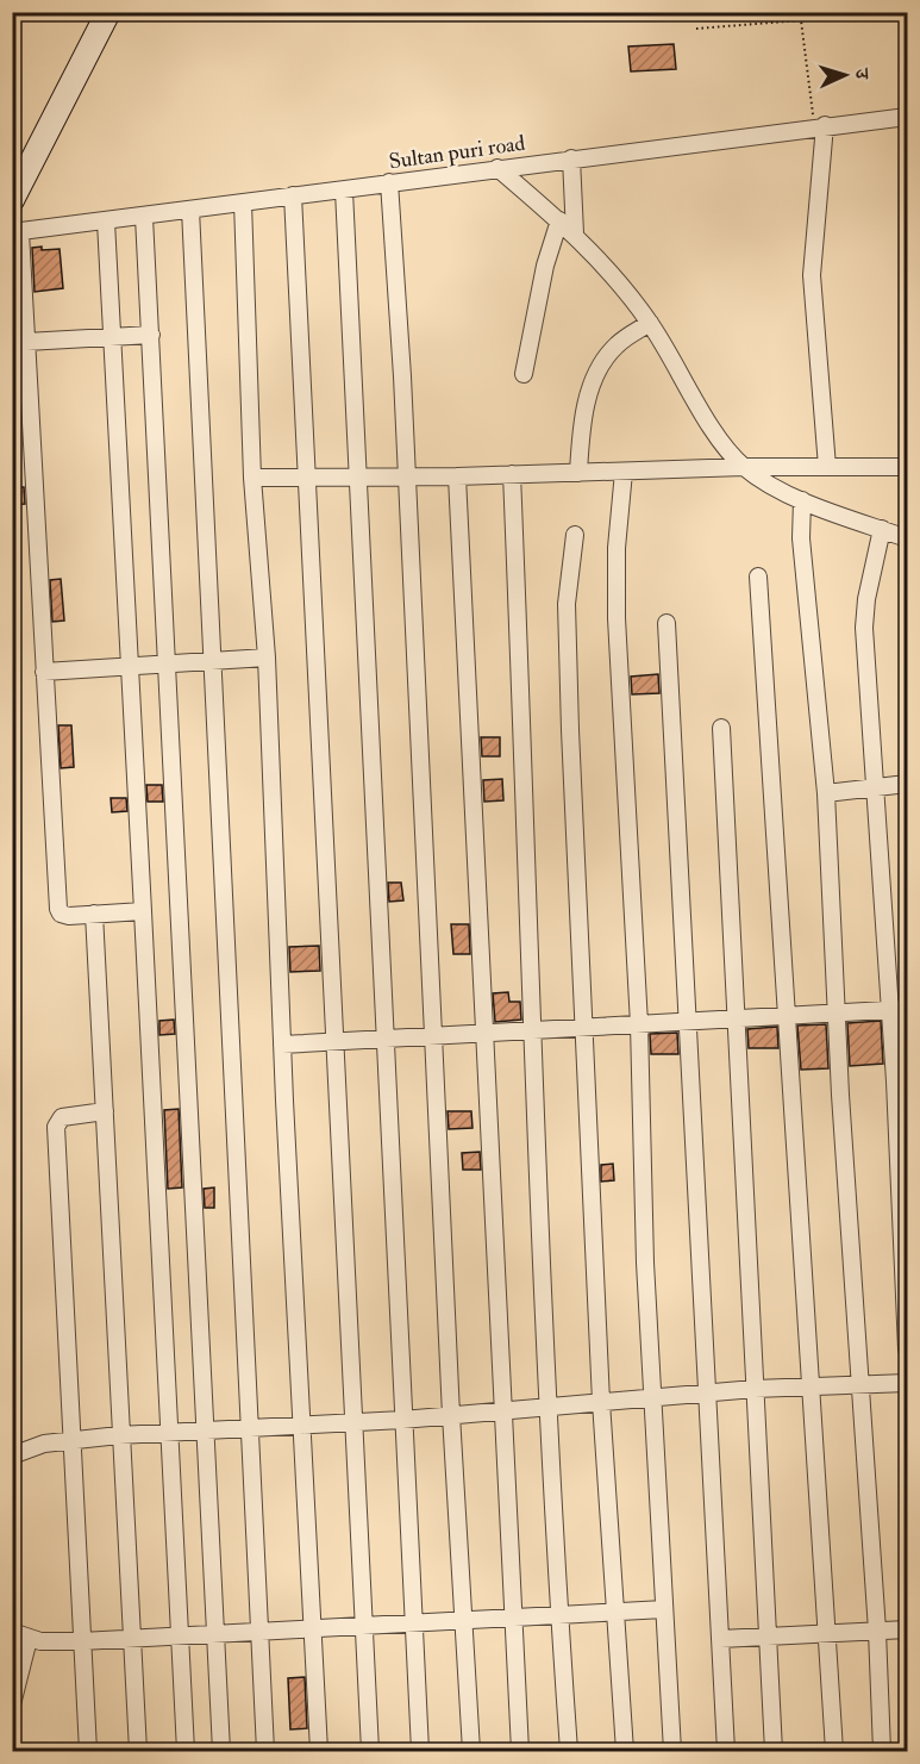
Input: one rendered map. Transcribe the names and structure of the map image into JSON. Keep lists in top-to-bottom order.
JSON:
{
  "streets": {
    "street": ["Sultan puri road"]
  },
  "north": "right"
}
